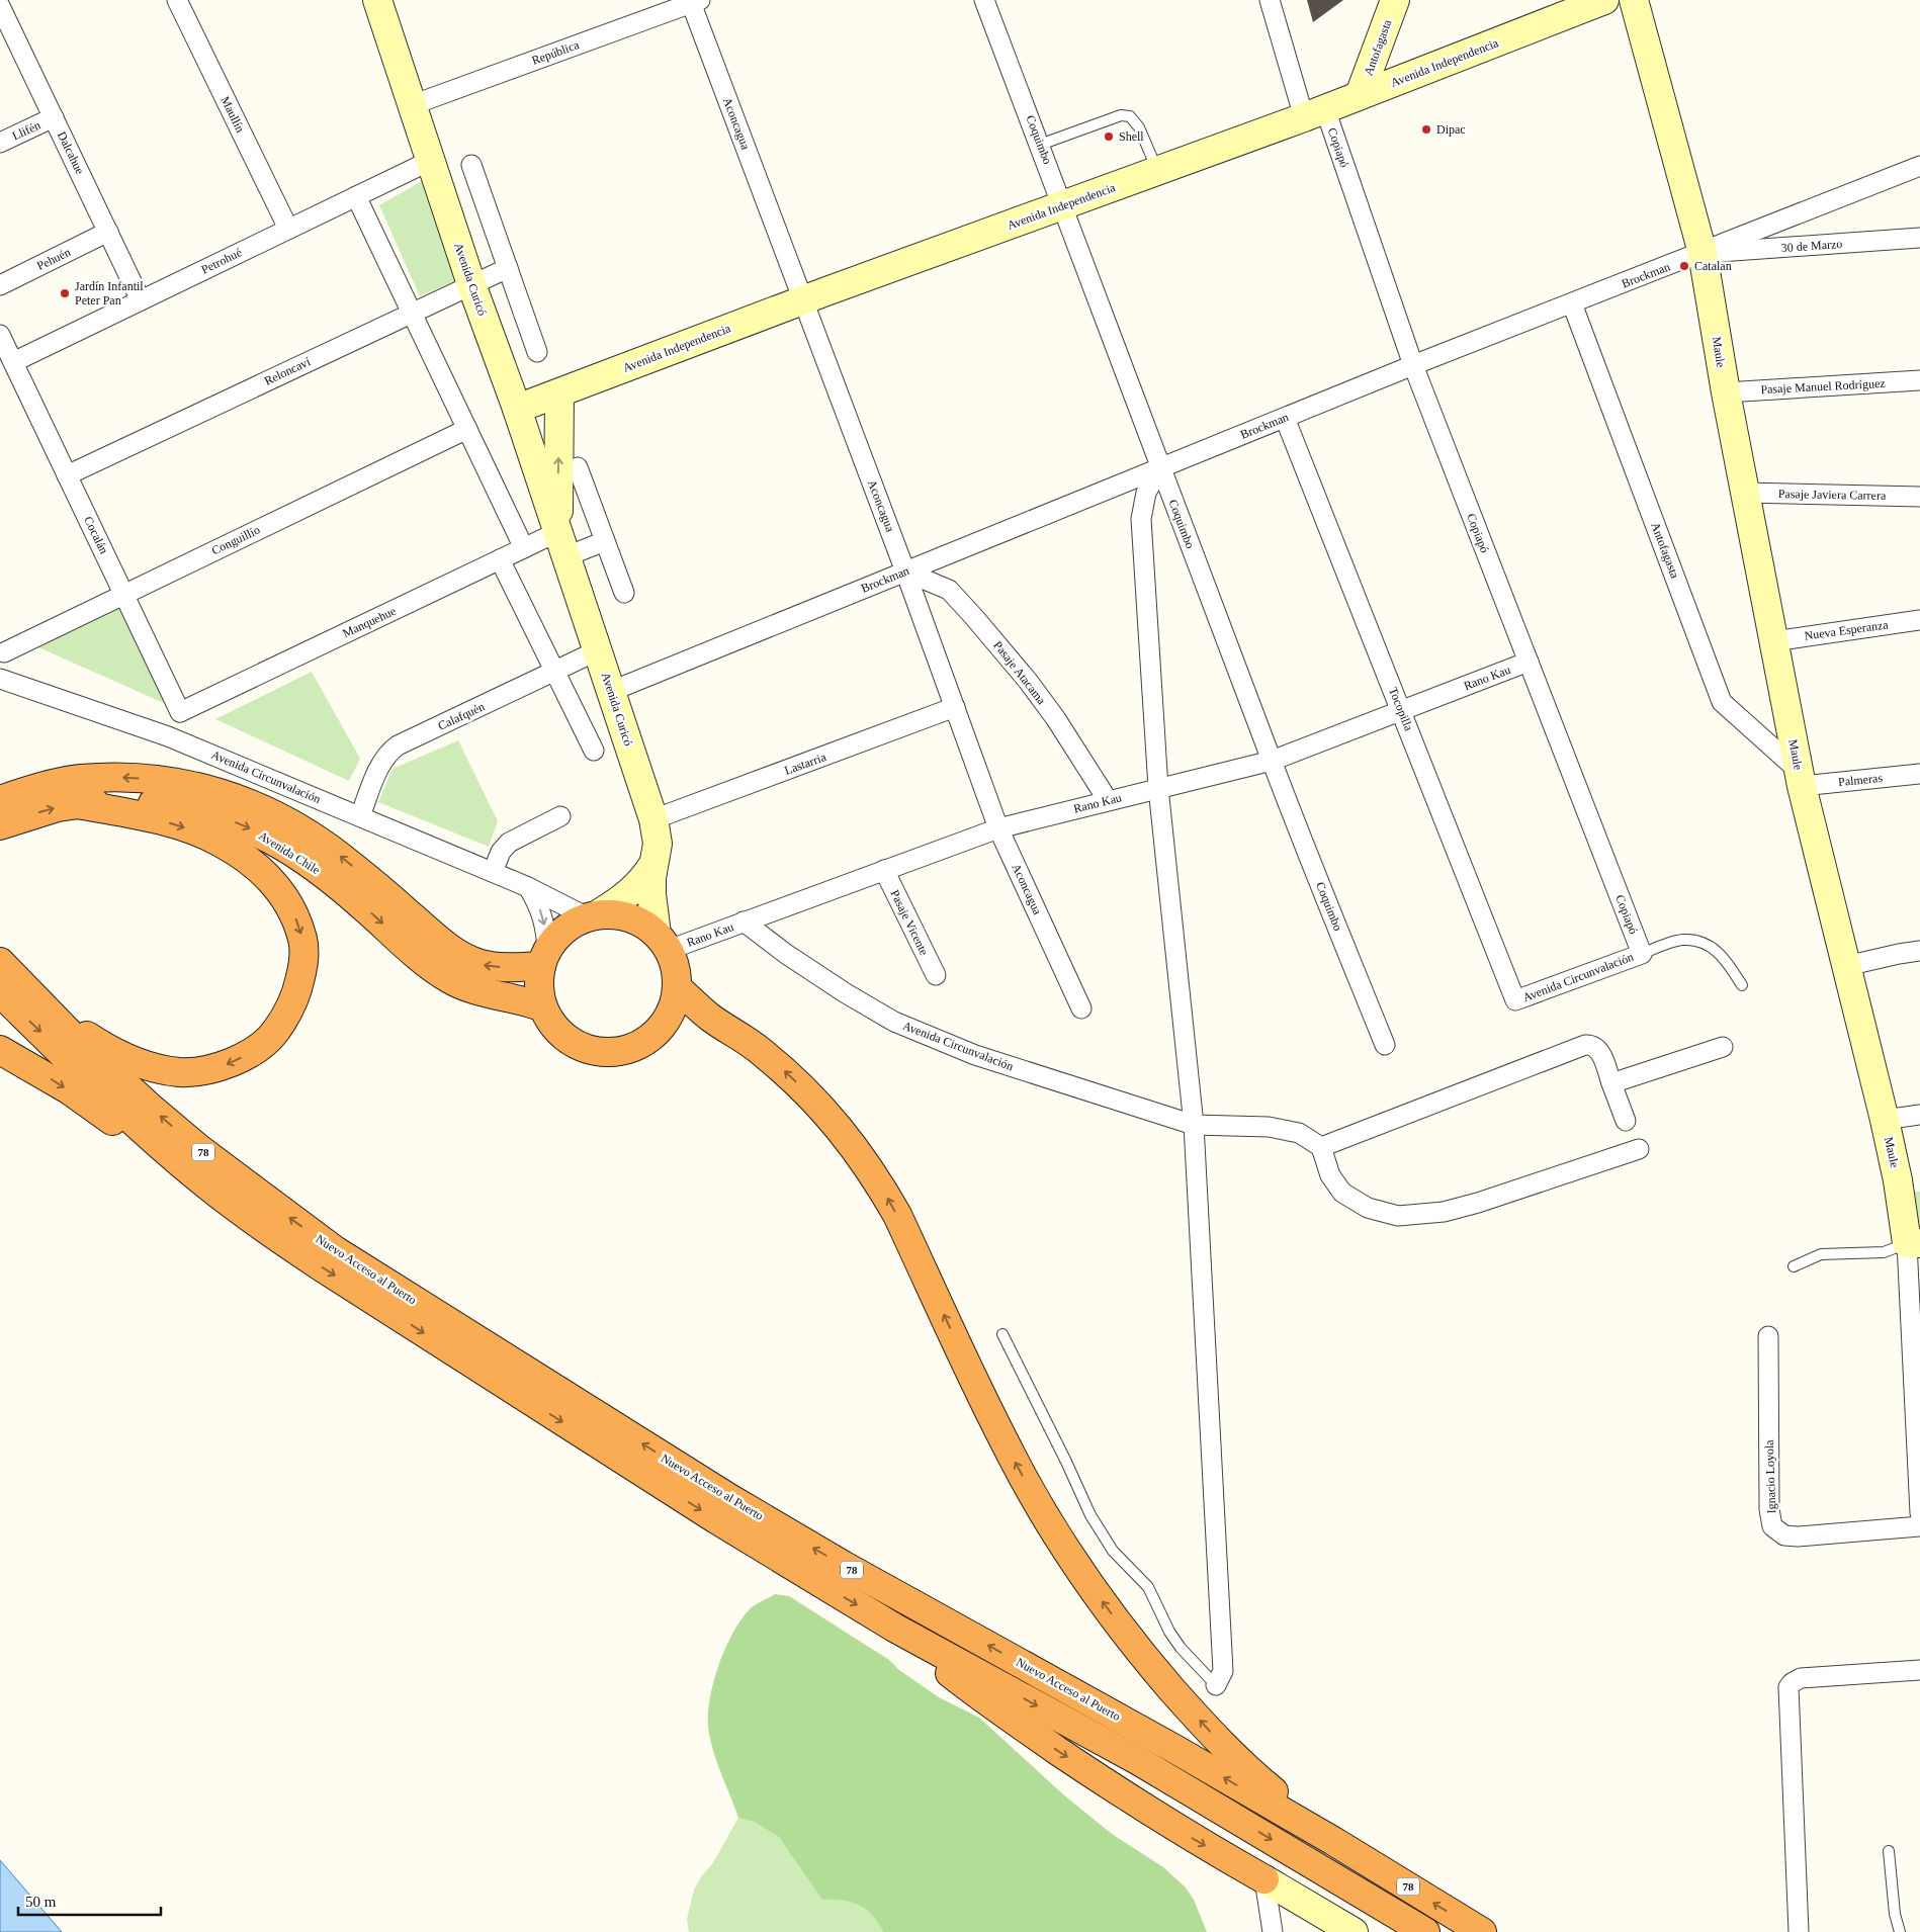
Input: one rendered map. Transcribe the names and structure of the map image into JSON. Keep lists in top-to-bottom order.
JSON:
{
  "streets": {
    "highway": ["Avenida Chile", "78", "Nuevo Acceso al Puerto"],
    "main road": [
      "Antofagasta",
      "Avenida Independencia",
      "Avenida Curicó",
      "Maule"
    ],
    "street": [
      "República",
      "Maullín",
      "Aconcagua",
      "Llifén",
      "Coquimbo",
      "Copiapó",
      "Dalcahue",
      "30 de Marzo",
      "Pehuén",
      "Petrohué",
      "Brockman",
      "Reloncaví",
      "Pasaje Manuel Rodríguez",
      "Pasaje Javiera Carrera",
      "Cocalán",
      "Conguillío",
      "Manquehue",
      "Nueva Esperanza",
      "Pasaje Atacama",
      "Rano Kau",
      "Tocopilla",
      "Calafquén",
      "Lastarria",
      "Avenida Circunvalación",
      "Palmeras",
      "Pasaje Vicente",
      "Ignacio Loyola"
    ]
  },
  "crossings": [
    ["Antofagasta", "Avenida Independencia"],
    ["Antofagasta", "Brockman"],
    ["Antofagasta", "Maule"],
    ["Antofagasta", "Palmeras"],
    ["República", "Aconcagua"],
    ["República", "Avenida Curicó"],
    ["Avenida Independencia", "Aconcagua"],
    ["Avenida Independencia", "Coquimbo"],
    ["Avenida Independencia", "Copiapó"],
    ["Avenida Independencia", "Avenida Curicó"],
    ["Maullín", "Petrohué"],
    ["Aconcagua", "Brockman"],
    ["Aconcagua", "Pasaje Atacama"],
    ["Aconcagua", "Rano Kau"],
    ["Aconcagua", "Lastarria"],
    ["Llifén", "Dalcahue"],
    ["Coquimbo", "Brockman"],
    ["Coquimbo", "Rano Kau"],
    ["Copiapó", "Brockman"],
    ["Copiapó", "Rano Kau"],
    ["Copiapó", "Avenida Circunvalación"],
    ["Dalcahue", "Pehuén"],
    ["Dalcahue", "Petrohué"],
    ["30 de Marzo", "Brockman"],
    ["30 de Marzo", "Maule"],
    ["Petrohué", "Avenida Curicó"],
    ["Petrohué", "Cocalán"],
    ["Brockman", "Avenida Curicó"],
    ["Brockman", "Maule"],
    ["Brockman", "Pasaje Atacama"],
    ["Brockman", "Tocopilla"],
    ["Avenida Curicó", "Reloncaví"],
    ["Avenida Curicó", "Manquehue"],
    ["Avenida Curicó", "Rano Kau"],
    ["Avenida Curicó", "Calafquén"],
    ["Avenida Curicó", "Lastarria"],
    ["Avenida Curicó", "Avenida Circunvalación"],
    ["Avenida Curicó", "Avenida Chile"],
    ["Maule", "Pasaje Manuel Rodríguez"],
    ["Maule", "Pasaje Javiera Carrera"],
    ["Maule", "Nueva Esperanza"],
    ["Maule", "Palmeras"],
    ["Reloncaví", "Cocalán"],
    ["Cocalán", "Conguillío"],
    ["Cocalán", "Manquehue"],
    ["Pasaje Atacama", "Rano Kau"],
    ["Rano Kau", "Tocopilla"],
    ["Rano Kau", "Avenida Circunvalación"],
    ["Rano Kau", "Avenida Chile"],
    ["Rano Kau", "Pasaje Vicente"],
    ["Tocopilla", "Avenida Circunvalación"],
    ["Calafquén", "Avenida Circunvalación"],
    ["Avenida Circunvalación", "Avenida Chile"]
  ],
  "places": [
    "Dipac",
    "Shell",
    "Catalan",
    "Jardín Infantil Peter Pan"
  ],
  "scale_bar": "50 m"
}
